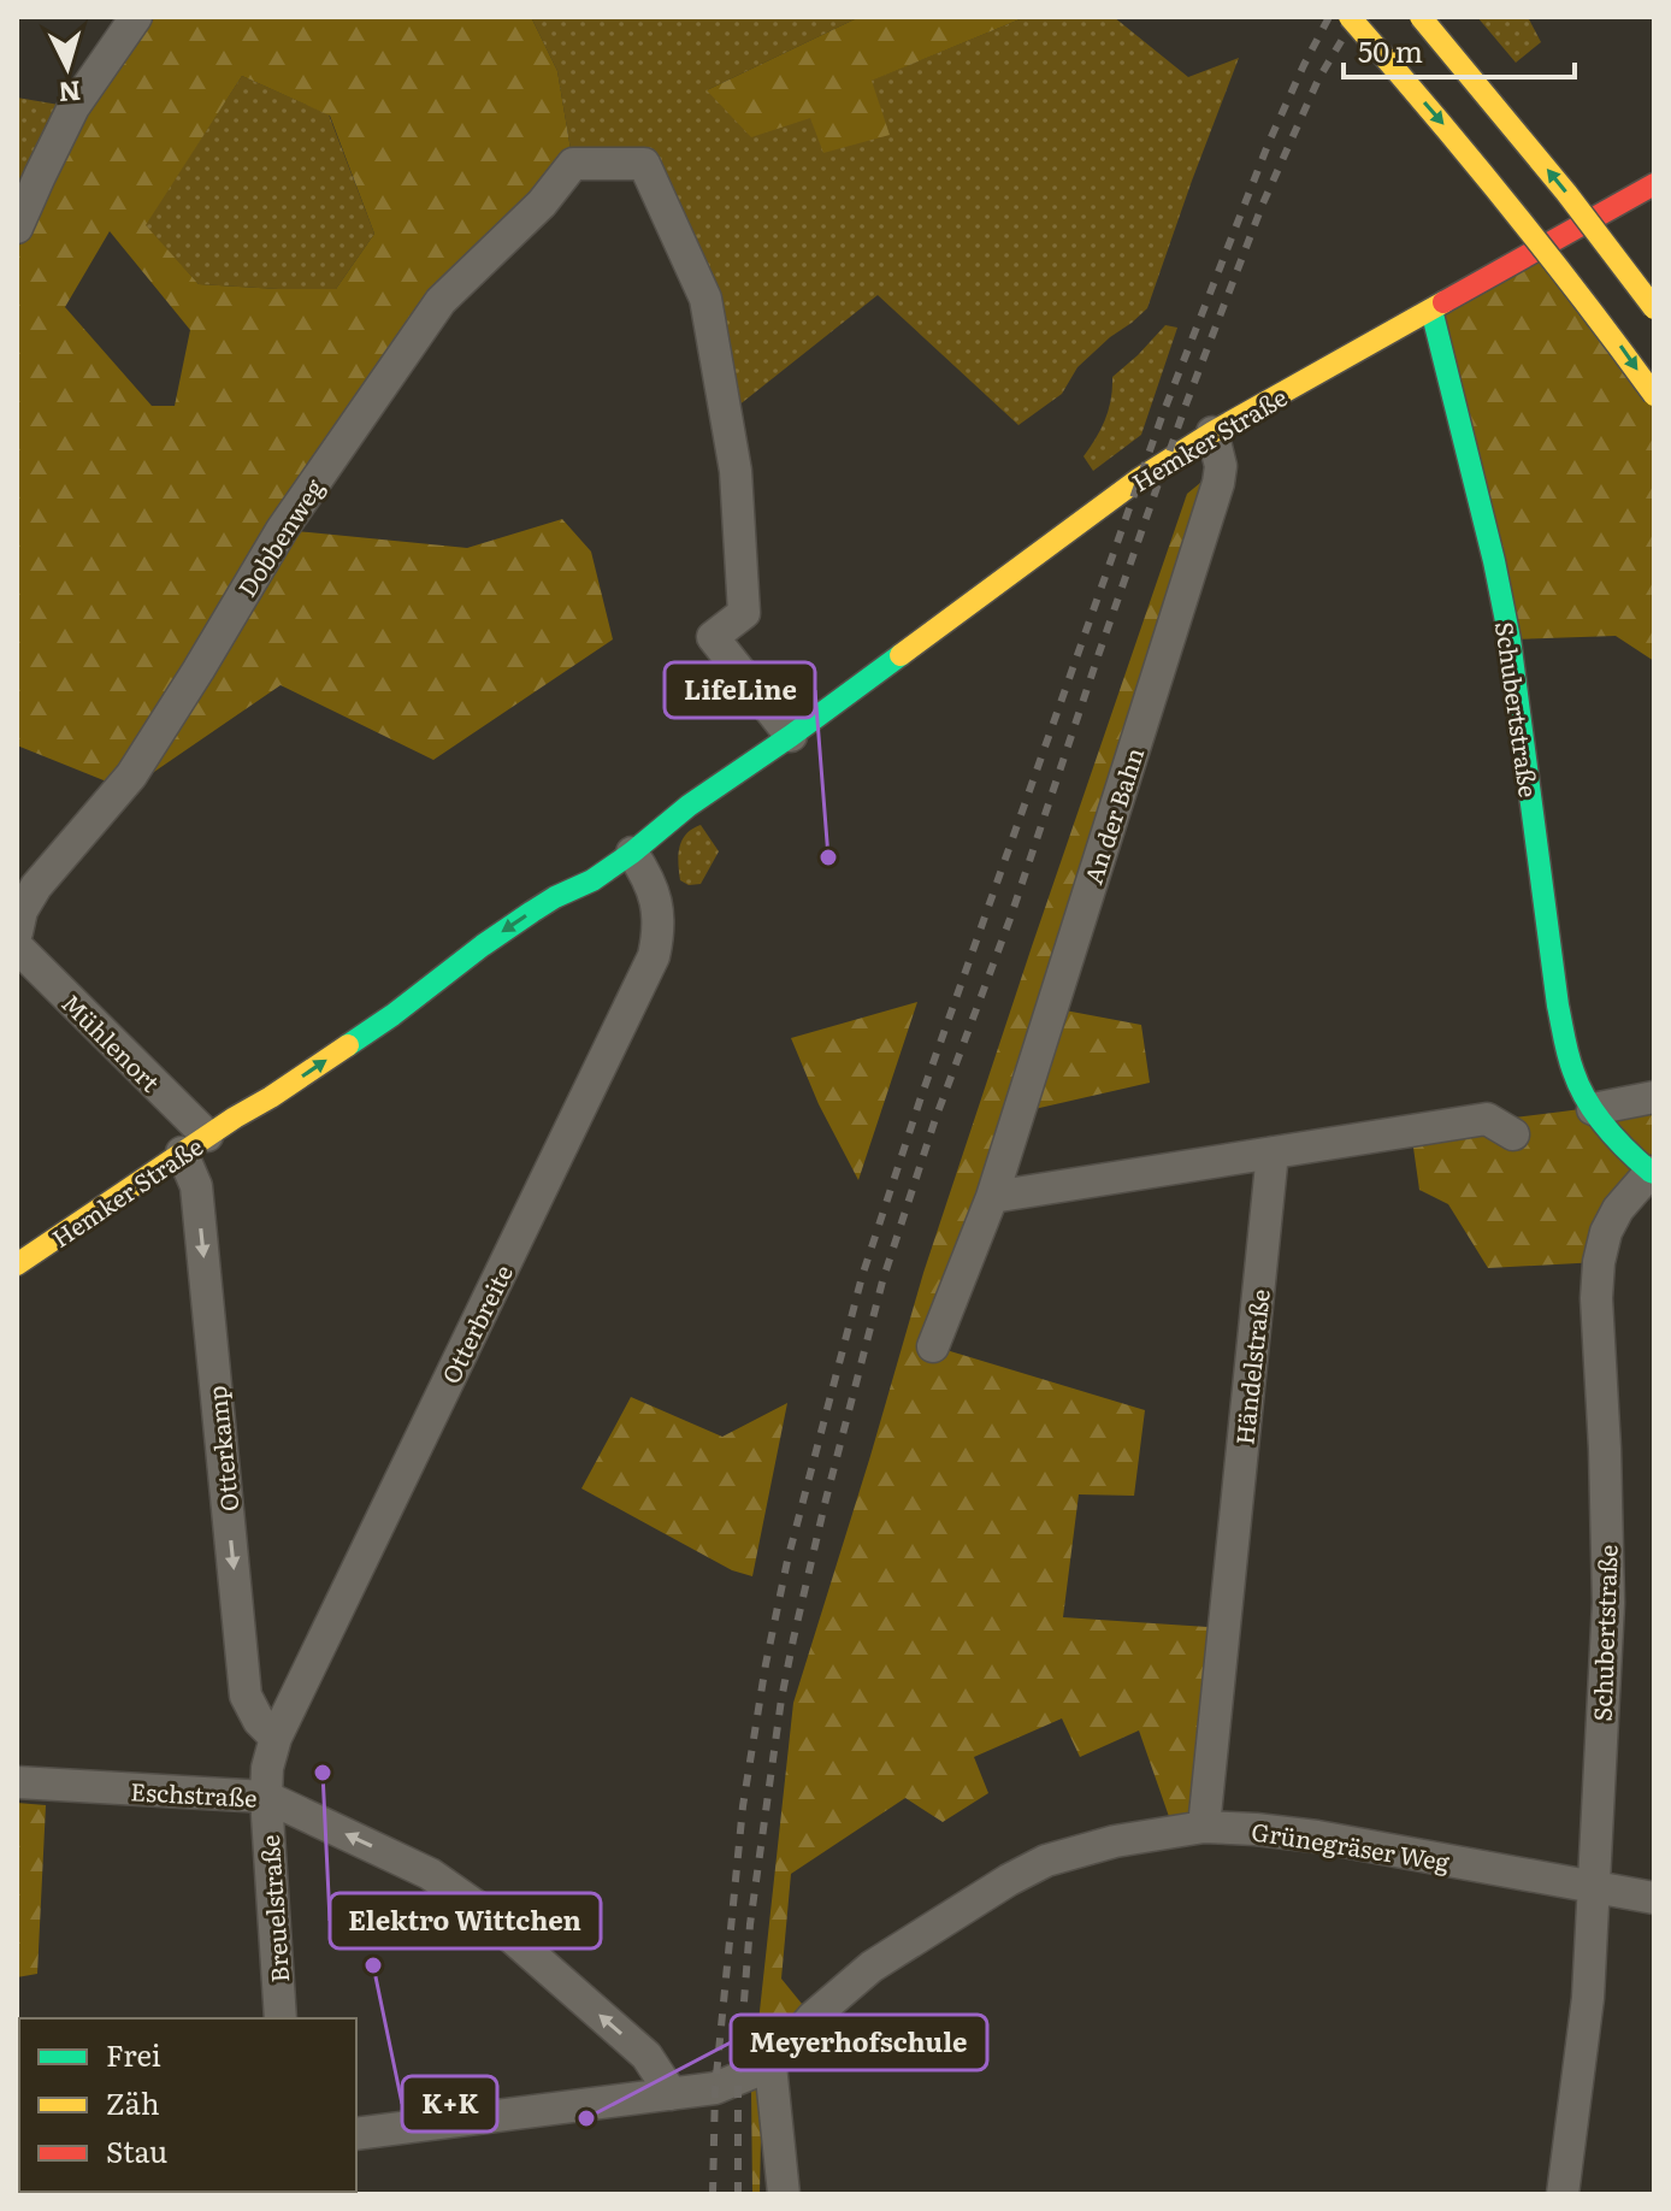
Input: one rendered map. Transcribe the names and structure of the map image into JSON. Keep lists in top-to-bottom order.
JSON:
{
  "streets": {
    "main road": ["Hemker Straße", "Schubertstraße"],
    "street": [
      "Dobbenweg",
      "An der Bahn",
      "Mühlenort",
      "Otterbreite",
      "Händelstraße",
      "Otterkamp",
      "Eschstraße",
      "Grünegräser Weg",
      "Breuelstraße"
    ]
  },
  "crossings": [
    ["Hemker Straße", "Dobbenweg"],
    ["Hemker Straße", "Schubertstraße"],
    ["Hemker Straße", "An der Bahn"],
    ["Hemker Straße", "Mühlenort"],
    ["Hemker Straße", "Otterbreite"],
    ["Hemker Straße", "Otterkamp"],
    ["Schubertstraße", "Grünegräser Weg"],
    ["Mühlenort", "Otterkamp"],
    ["Otterbreite", "Otterkamp"],
    ["Otterbreite", "Eschstraße"],
    ["Otterbreite", "Breuelstraße"],
    ["Händelstraße", "Grünegräser Weg"],
    ["Eschstraße", "Breuelstraße"]
  ],
  "one_way": ["Otterkamp", "Eschstraße"],
  "places": [
    "LifeLine",
    "Elektro Wittchen",
    "K+K",
    "Meyerhofschule"
  ],
  "legend": ["Frei", "Zäh", "Stau"],
  "scale_bar": "50 m",
  "north": "bottom"
}
